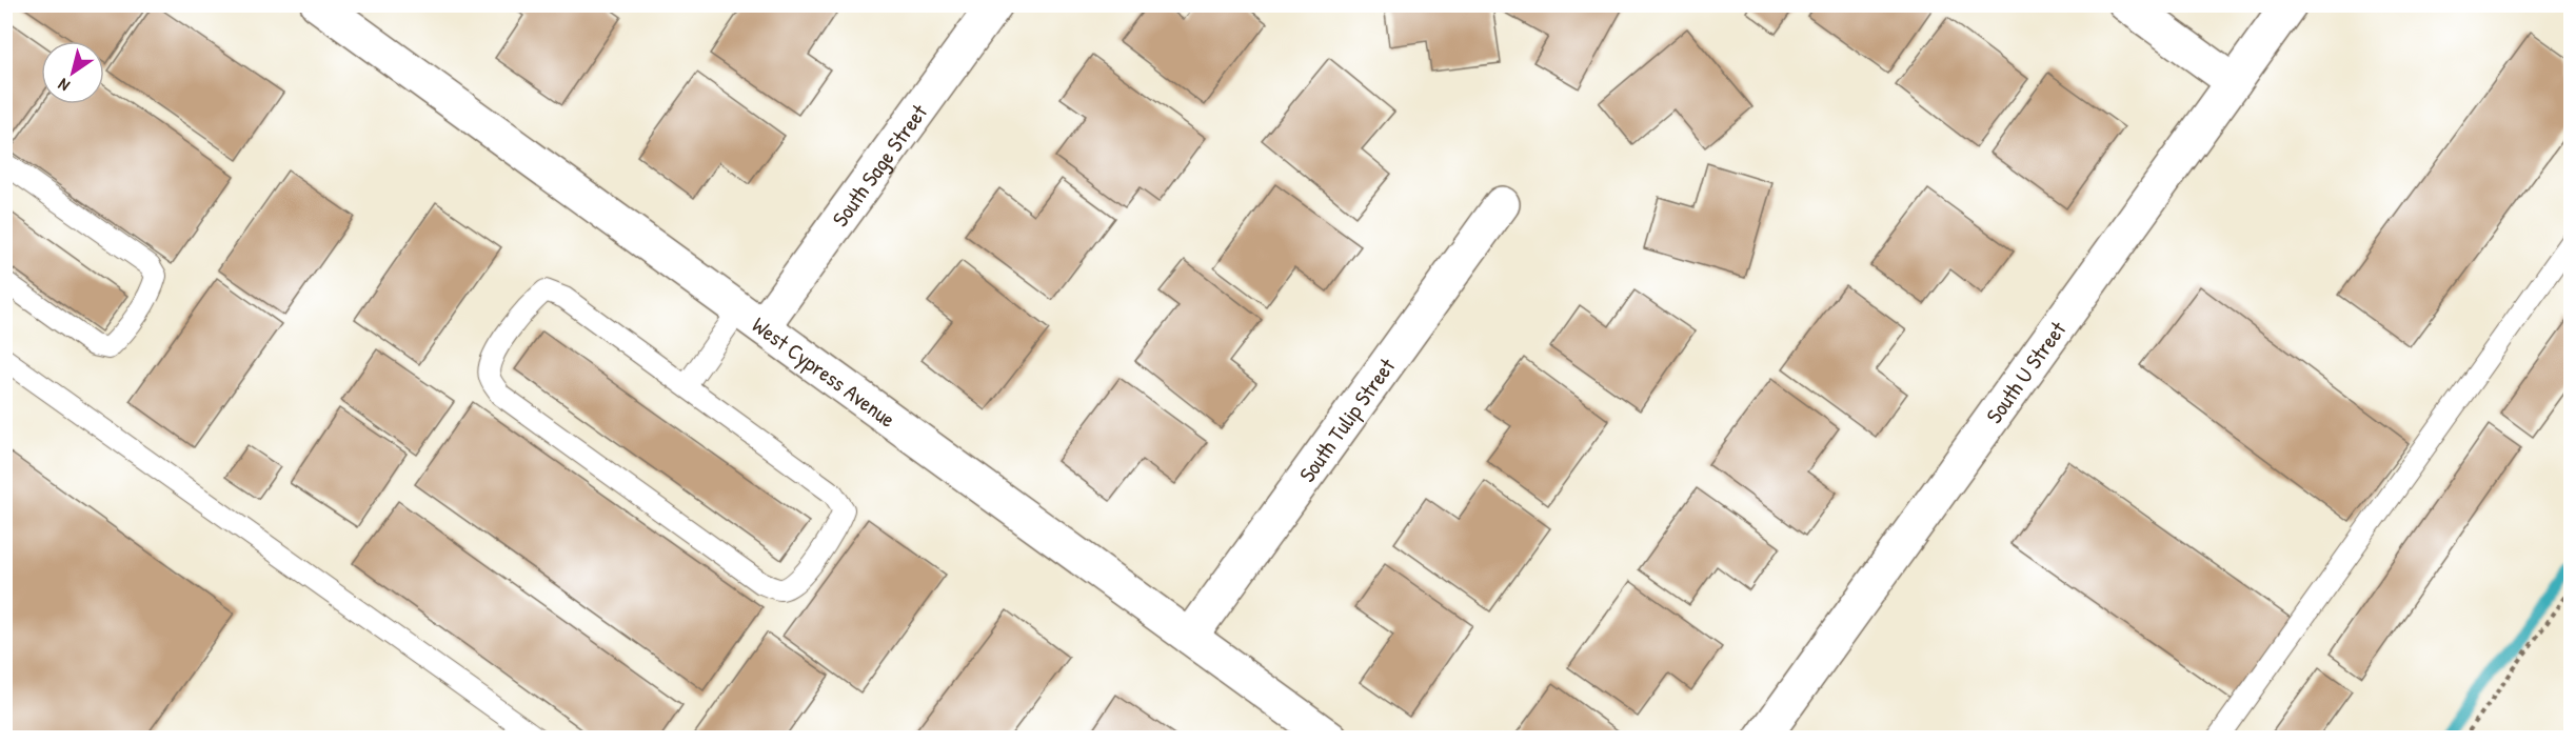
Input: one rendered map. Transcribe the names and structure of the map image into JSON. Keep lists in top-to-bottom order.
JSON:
{
  "streets": {
    "street": [
      "South Sage Street",
      "West Cypress Avenue",
      "South U Street",
      "South Tulip Street"
    ]
  },
  "crossings": [
    ["South Sage Street", "West Cypress Avenue"],
    ["West Cypress Avenue", "South Tulip Street"]
  ],
  "north": "bottom left"
}
